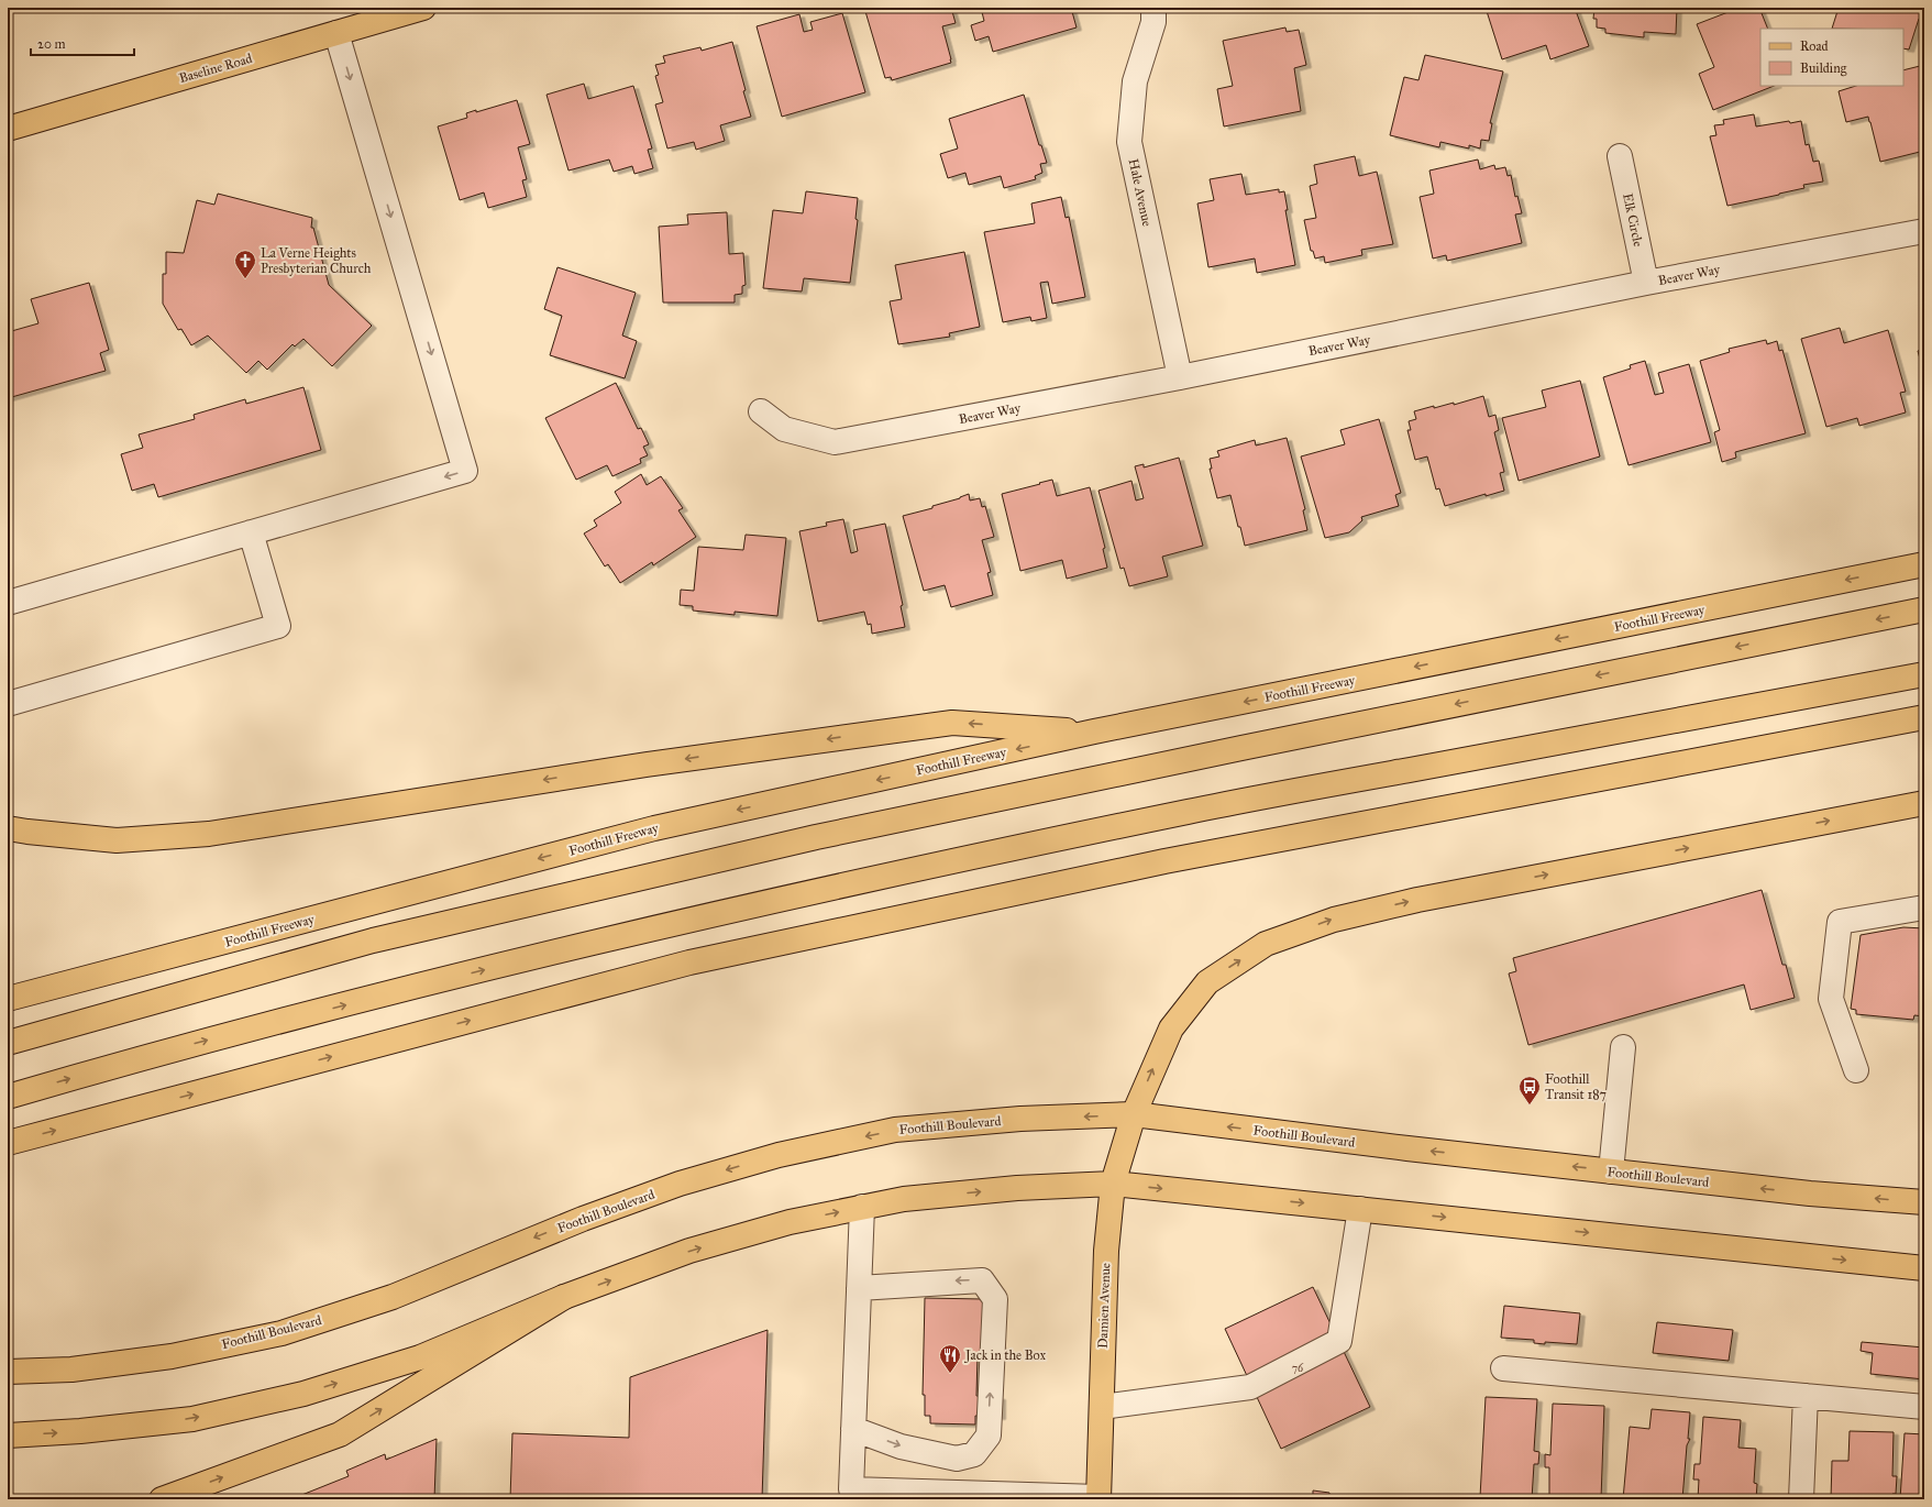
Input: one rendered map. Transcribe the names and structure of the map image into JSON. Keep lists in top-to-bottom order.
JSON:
{
  "streets": {
    "main road": [
      "Baseline Road",
      "Foothill Freeway",
      "Foothill Boulevard",
      "Damien Avenue"
    ],
    "street": ["Hale Avenue", "Elk Circle", "Beaver Way"]
  },
  "crossings": [
    ["Hale Avenue", "Beaver Way"],
    ["Elk Circle", "Beaver Way"],
    ["Foothill Boulevard", "Damien Avenue"]
  ],
  "places": {
    "church": ["La Verne Heights Presbyterian Church"],
    "bus stop": ["Foothill Transit 187"],
    "restaurant": ["Jack in the Box"]
  },
  "house_numbers": ["76"],
  "legend": ["Road", "Building"],
  "scale_bar": "20 m"
}
